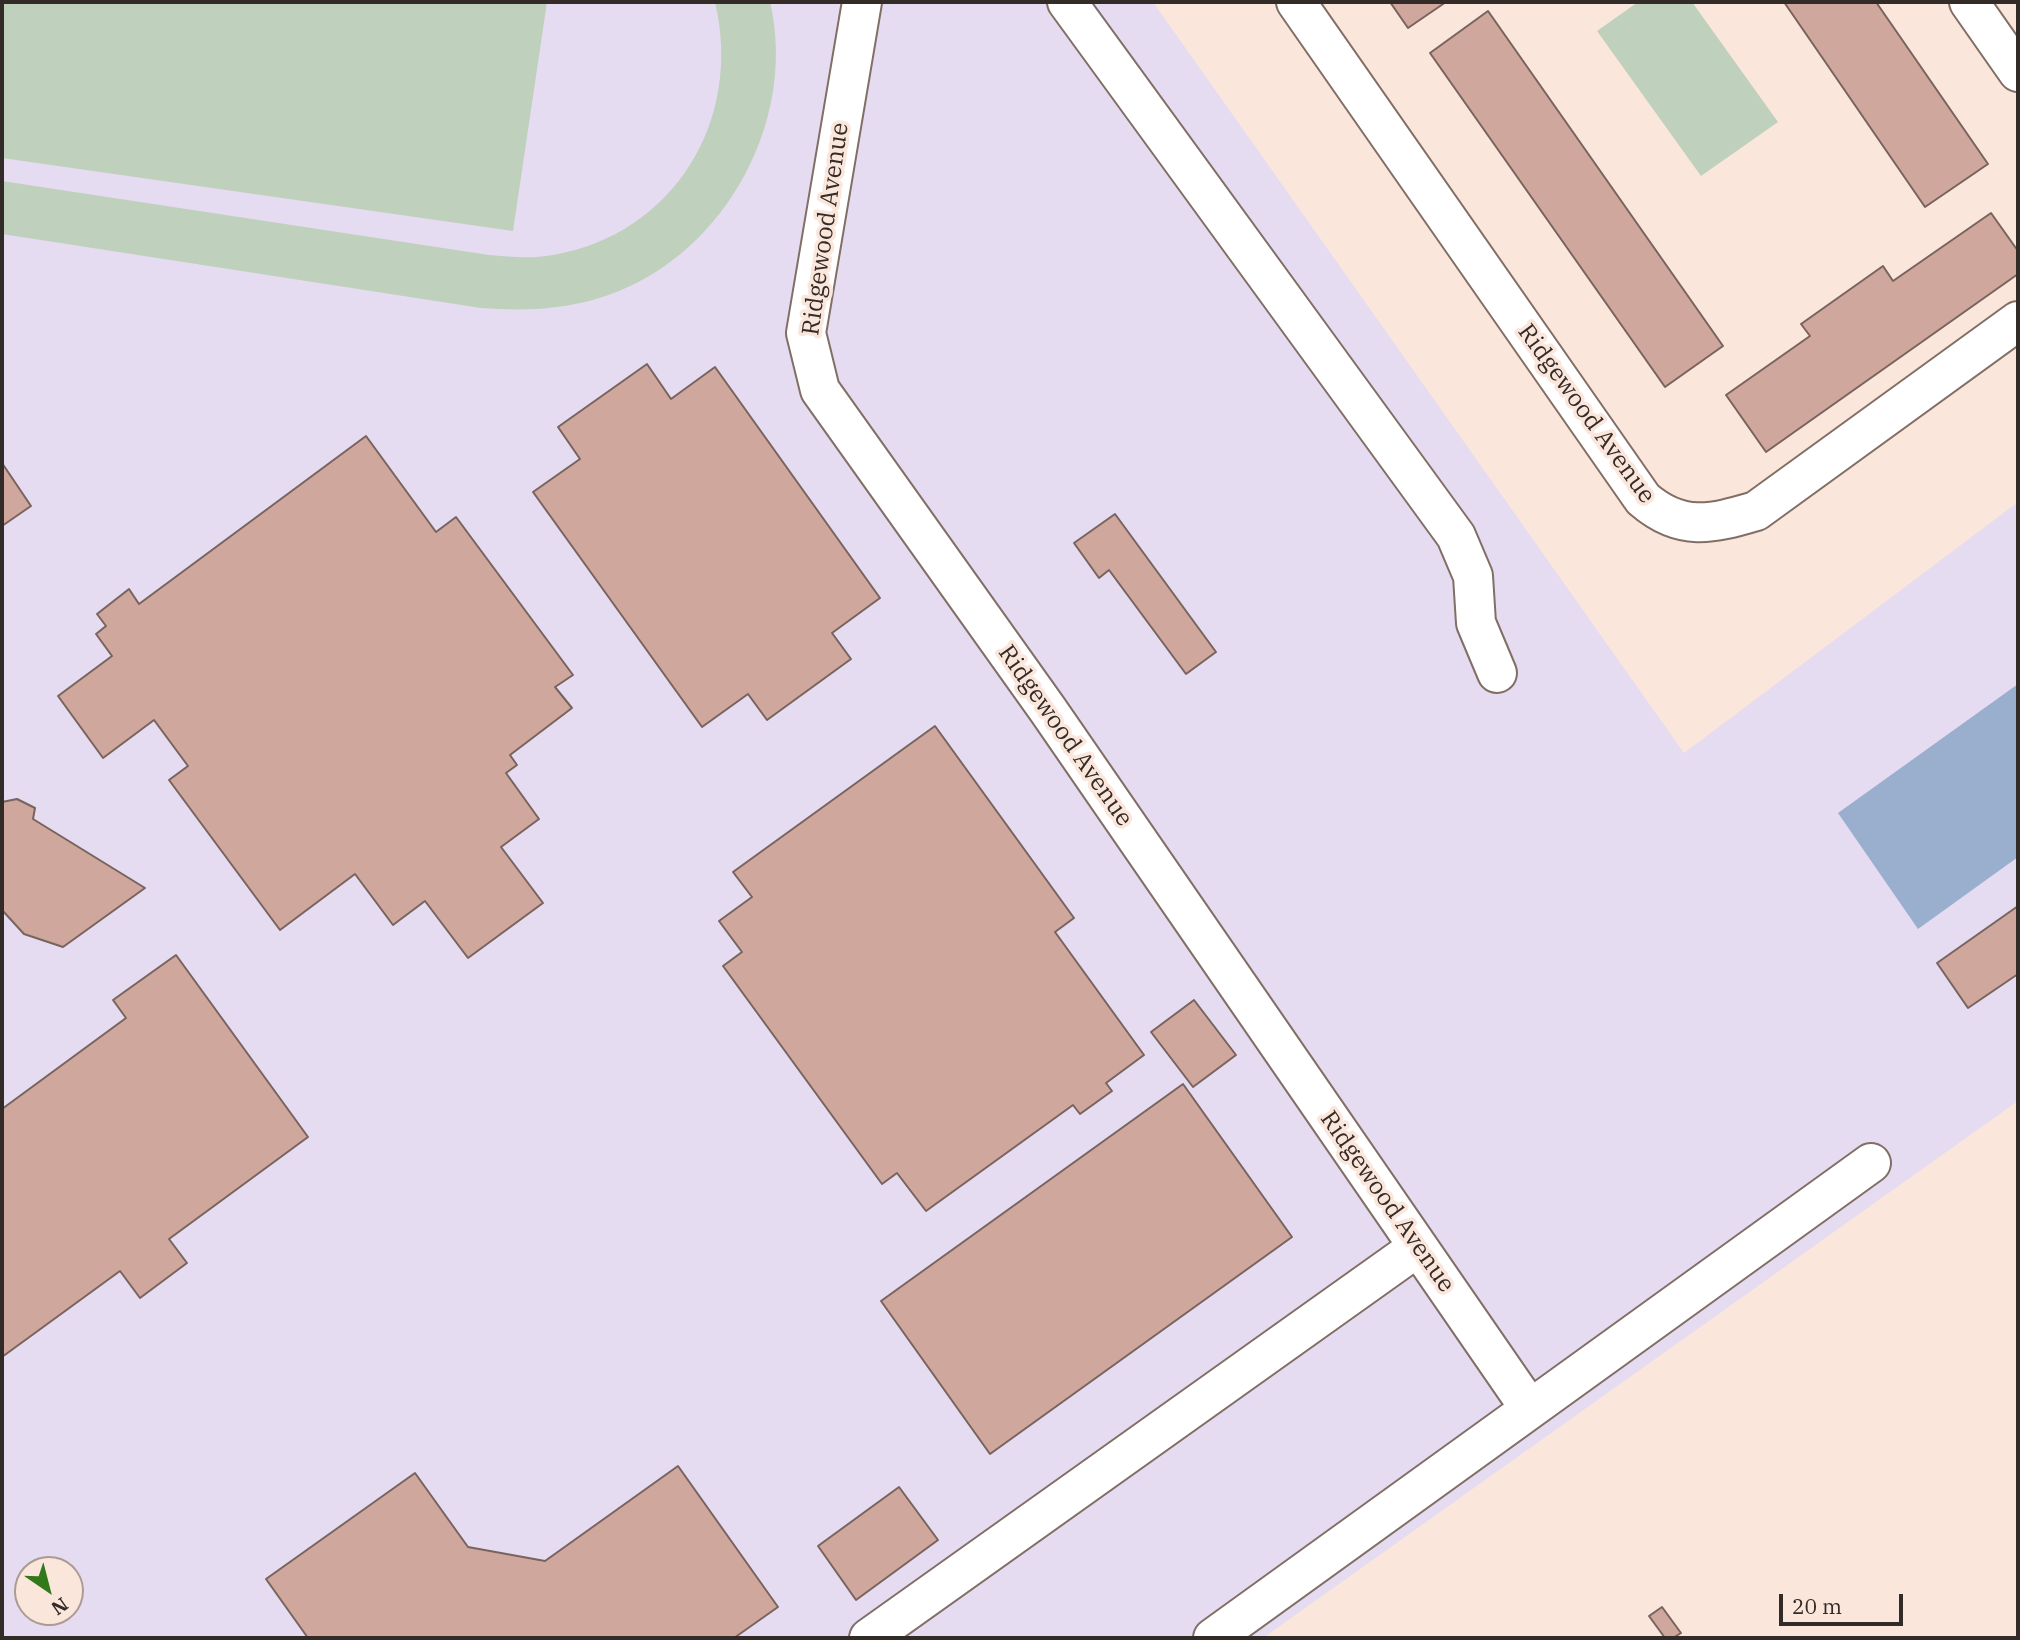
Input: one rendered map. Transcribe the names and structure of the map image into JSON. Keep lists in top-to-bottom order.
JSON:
{
  "streets": {
    "street": ["Ridgewood Avenue"]
  },
  "scale_bar": "20 m",
  "north": "bottom right"
}
